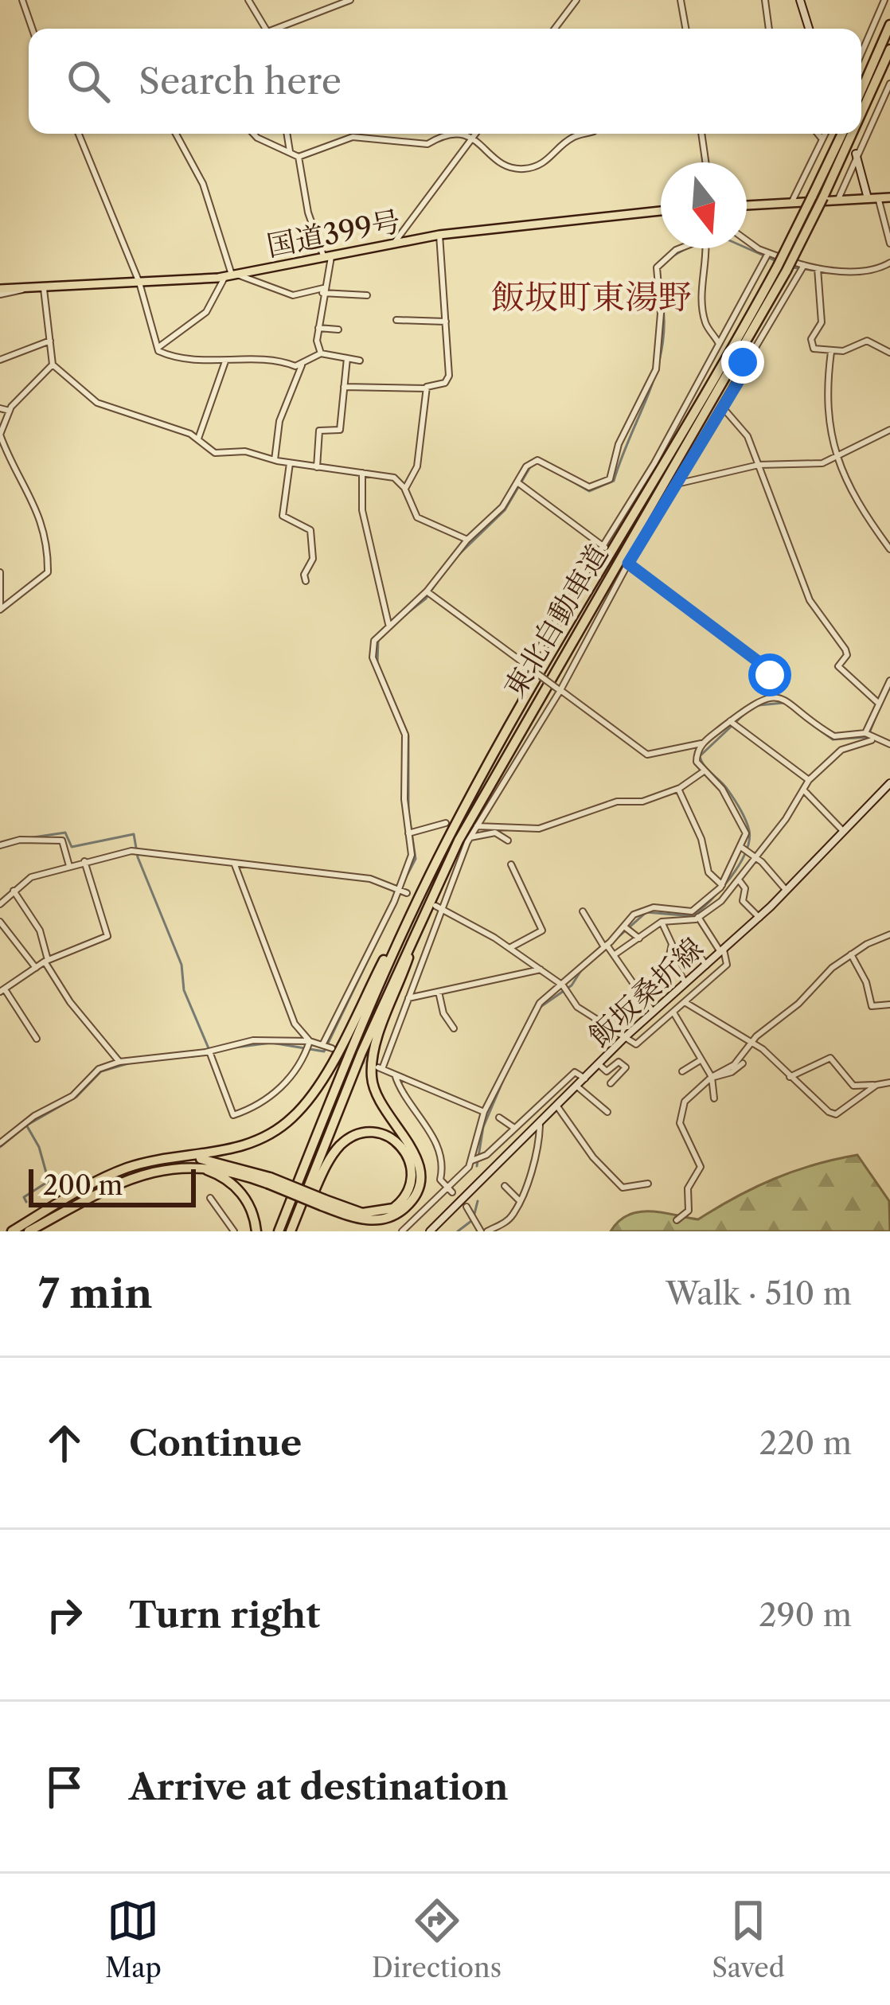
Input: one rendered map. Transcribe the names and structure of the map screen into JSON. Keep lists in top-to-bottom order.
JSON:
{
  "streets": {
    "highway": ["国道399号", "東北自動車道"],
    "main road": ["飯坂桑折線"]
  },
  "districts": ["飯坂町東湯野"],
  "scale_bar": "200 m",
  "north": "bottom",
  "page": {
    "search": "Search here",
    "scale": "200 m",
    "heading": ["7 min", "Walk · 510 m"],
    "list": [
      ["Continue", "220 m"],
      ["Turn right", "290 m"],
      "Arrive at destination"
    ],
    "nav": ["Map", "Directions", "Saved"]
  }
}
